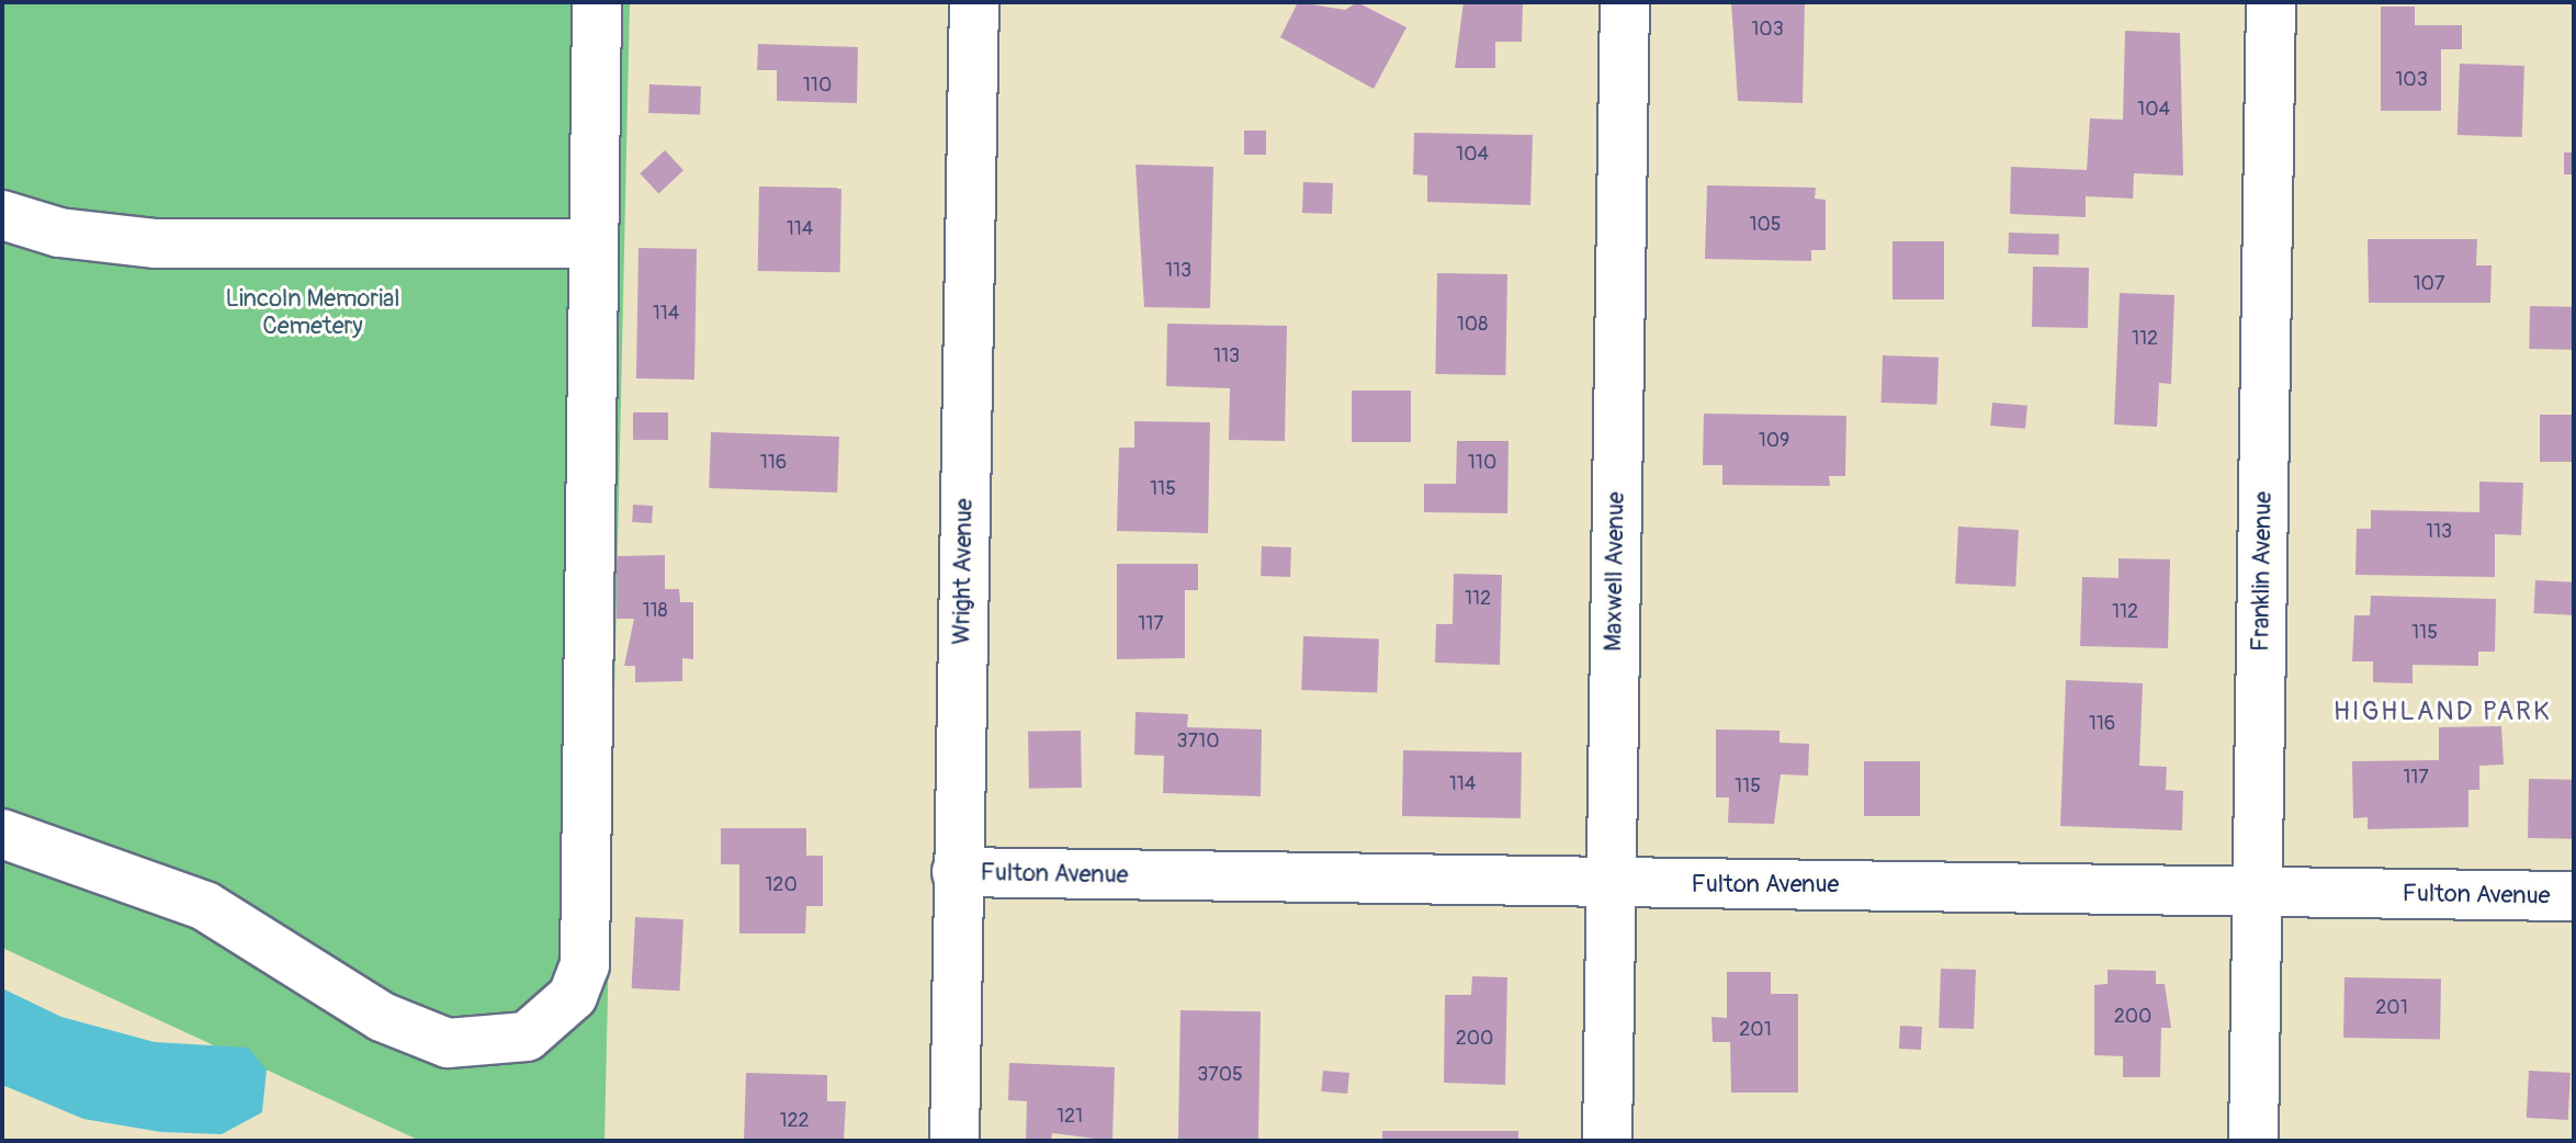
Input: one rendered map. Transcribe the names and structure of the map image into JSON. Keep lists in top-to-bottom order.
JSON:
{
  "streets": {
    "street": [
      "Wright Avenue",
      "Maxwell Avenue",
      "Franklin Avenue",
      "Fulton Avenue"
    ]
  },
  "crossings": [
    ["Wright Avenue", "Fulton Avenue"],
    ["Maxwell Avenue", "Fulton Avenue"],
    ["Franklin Avenue", "Fulton Avenue"]
  ],
  "districts": ["HIGHLAND PARK"],
  "parks": ["Lincoln Memorial Cemetery"],
  "house_numbers": [
    "103",
    "103",
    "110",
    "104",
    "104",
    "105",
    "114",
    "113",
    "107",
    "114",
    "108",
    "112",
    "113",
    "109",
    "116",
    "110",
    "115",
    "113",
    "112",
    "118",
    "112",
    "117",
    "115",
    "116",
    "3710",
    "117",
    "114",
    "115",
    "120",
    "201",
    "200",
    "201",
    "200",
    "3705",
    "121",
    "122"
  ]
}
